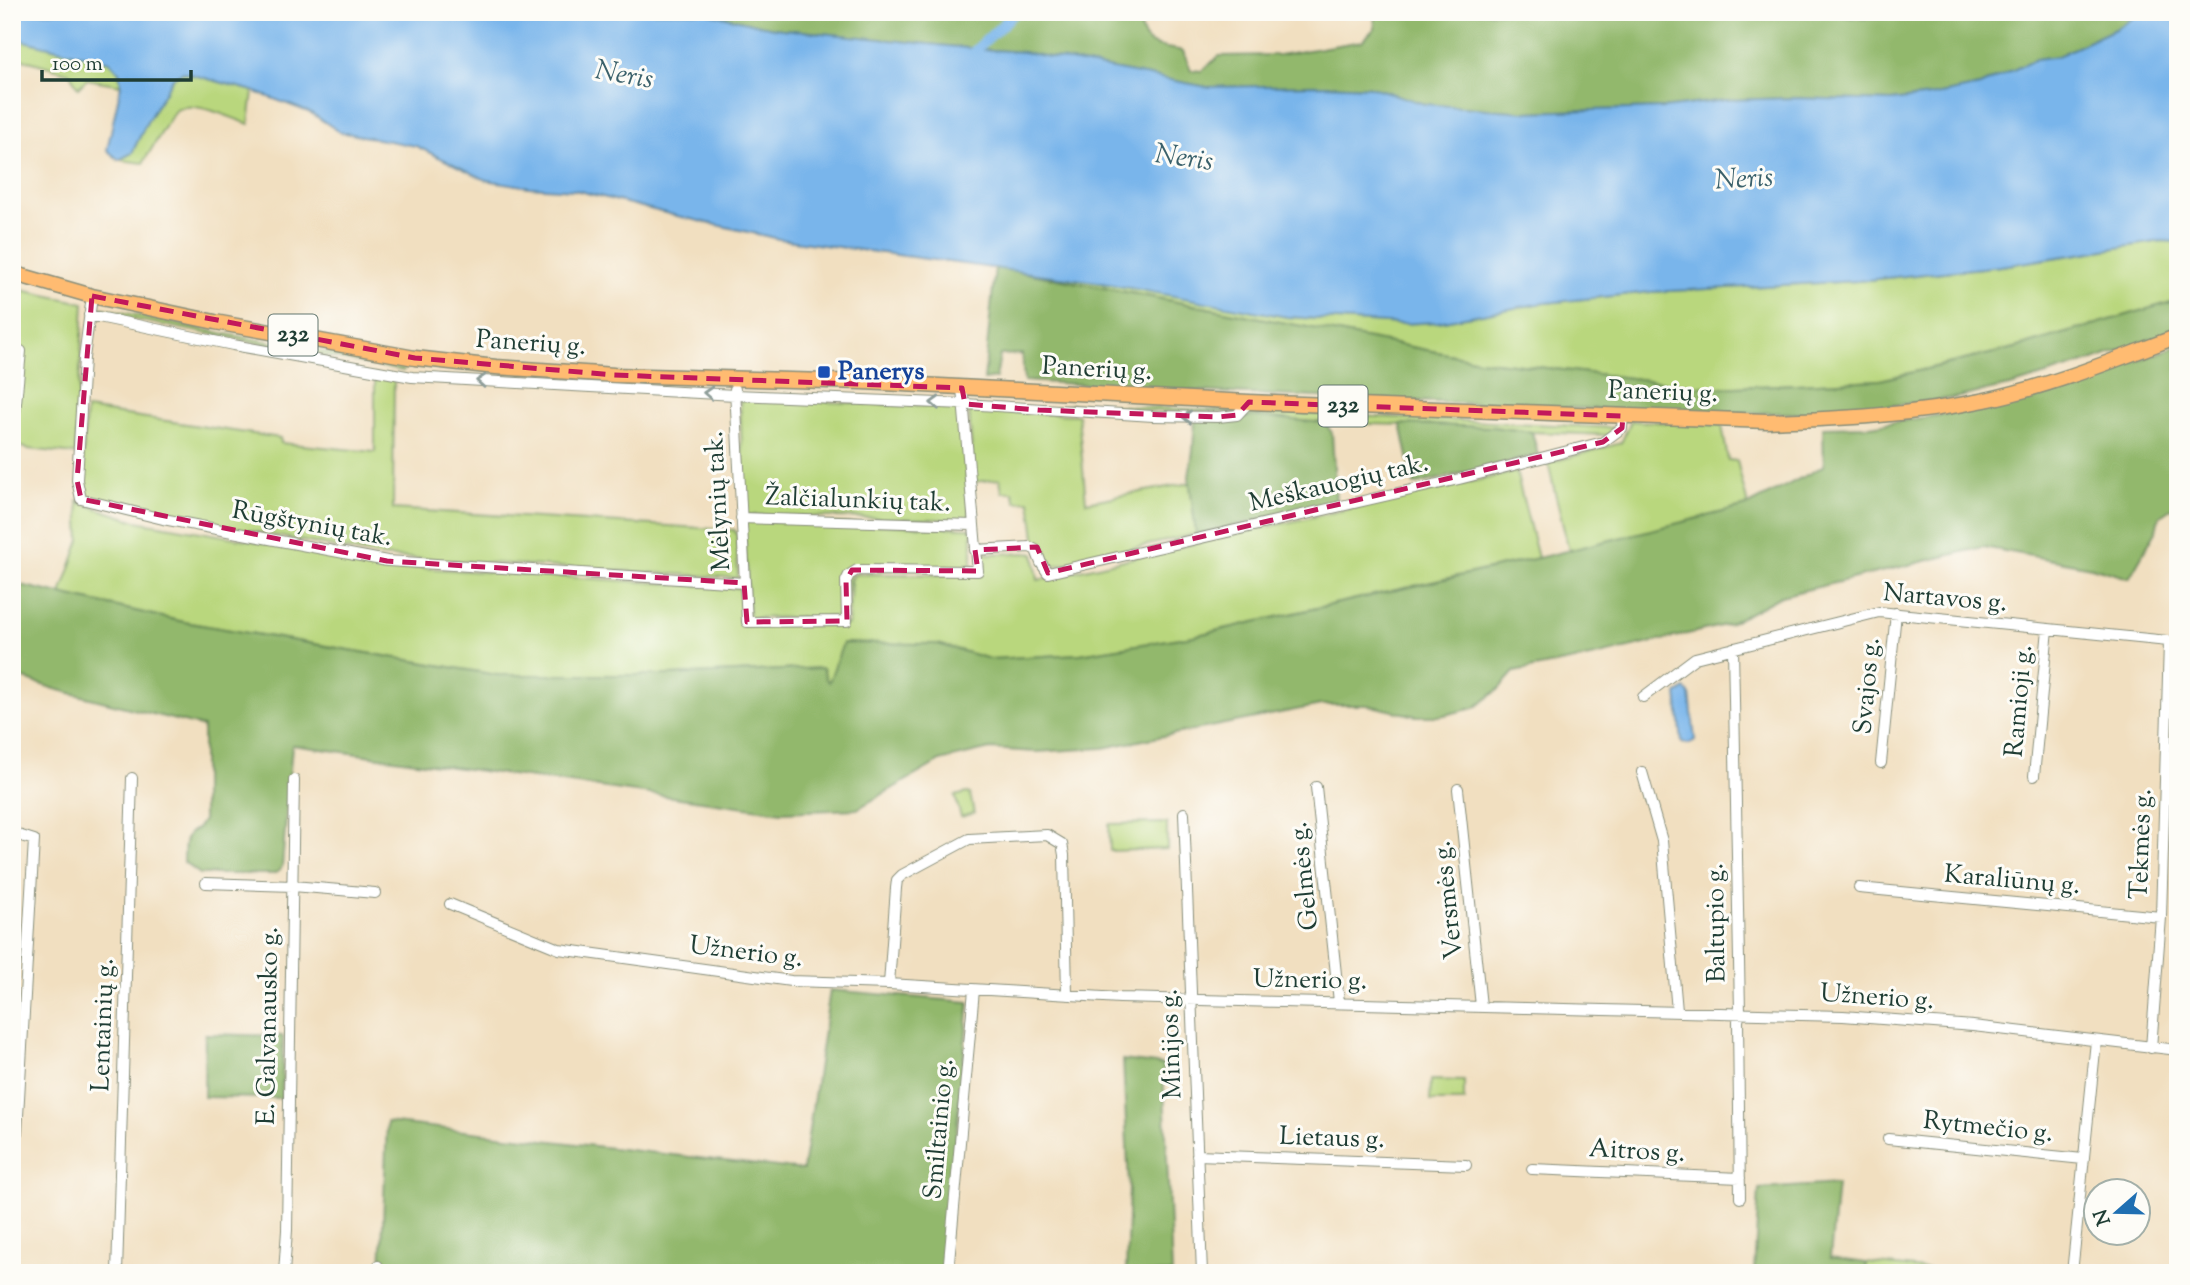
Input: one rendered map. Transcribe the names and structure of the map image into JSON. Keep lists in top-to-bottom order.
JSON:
{
  "streets": {
    "main road": ["232", "Panerių g."],
    "street": [
      "Meškauogių tak.",
      "Mėlynių tak.",
      "Žalčialunkių tak.",
      "Rūgštynių tak.",
      "Nartavos g.",
      "Svajos g.",
      "Ramioji g.",
      "Tekmės g.",
      "Gelmės g.",
      "Karaliūnų g.",
      "Versmės g.",
      "Baltupio g.",
      "Užnerio g.",
      "Lentainių g.",
      "E. Galvanausko g.",
      "Minijos g.",
      "Rytmečio g.",
      "Smiltainio g.",
      "Lietaus g.",
      "Aitros g."
    ]
  },
  "crossings": [
    ["Panerių g.", "Meškauogių tak."],
    ["Panerių g.", "Mėlynių tak."],
    ["Panerių g.", "Rūgštynių tak."],
    ["Meškauogių tak.", "Mėlynių tak."],
    ["Mėlynių tak.", "Žalčialunkių tak."],
    ["Mėlynių tak.", "Rūgštynių tak."],
    ["Nartavos g.", "Svajos g."],
    ["Nartavos g.", "Ramioji g."],
    ["Nartavos g.", "Tekmės g."],
    ["Nartavos g.", "Baltupio g."],
    ["Tekmės g.", "Karaliūnų g."],
    ["Tekmės g.", "Užnerio g."],
    ["Gelmės g.", "Užnerio g."],
    ["Versmės g.", "Užnerio g."],
    ["Baltupio g.", "Užnerio g."],
    ["Baltupio g.", "Aitros g."],
    ["Užnerio g.", "Minijos g."],
    ["Užnerio g.", "Smiltainio g."],
    ["Minijos g.", "Lietaus g."]
  ],
  "water": ["Neris"],
  "places": {
    "transit": ["Panerys"]
  },
  "scale_bar": "100 m",
  "north": "left"
}
